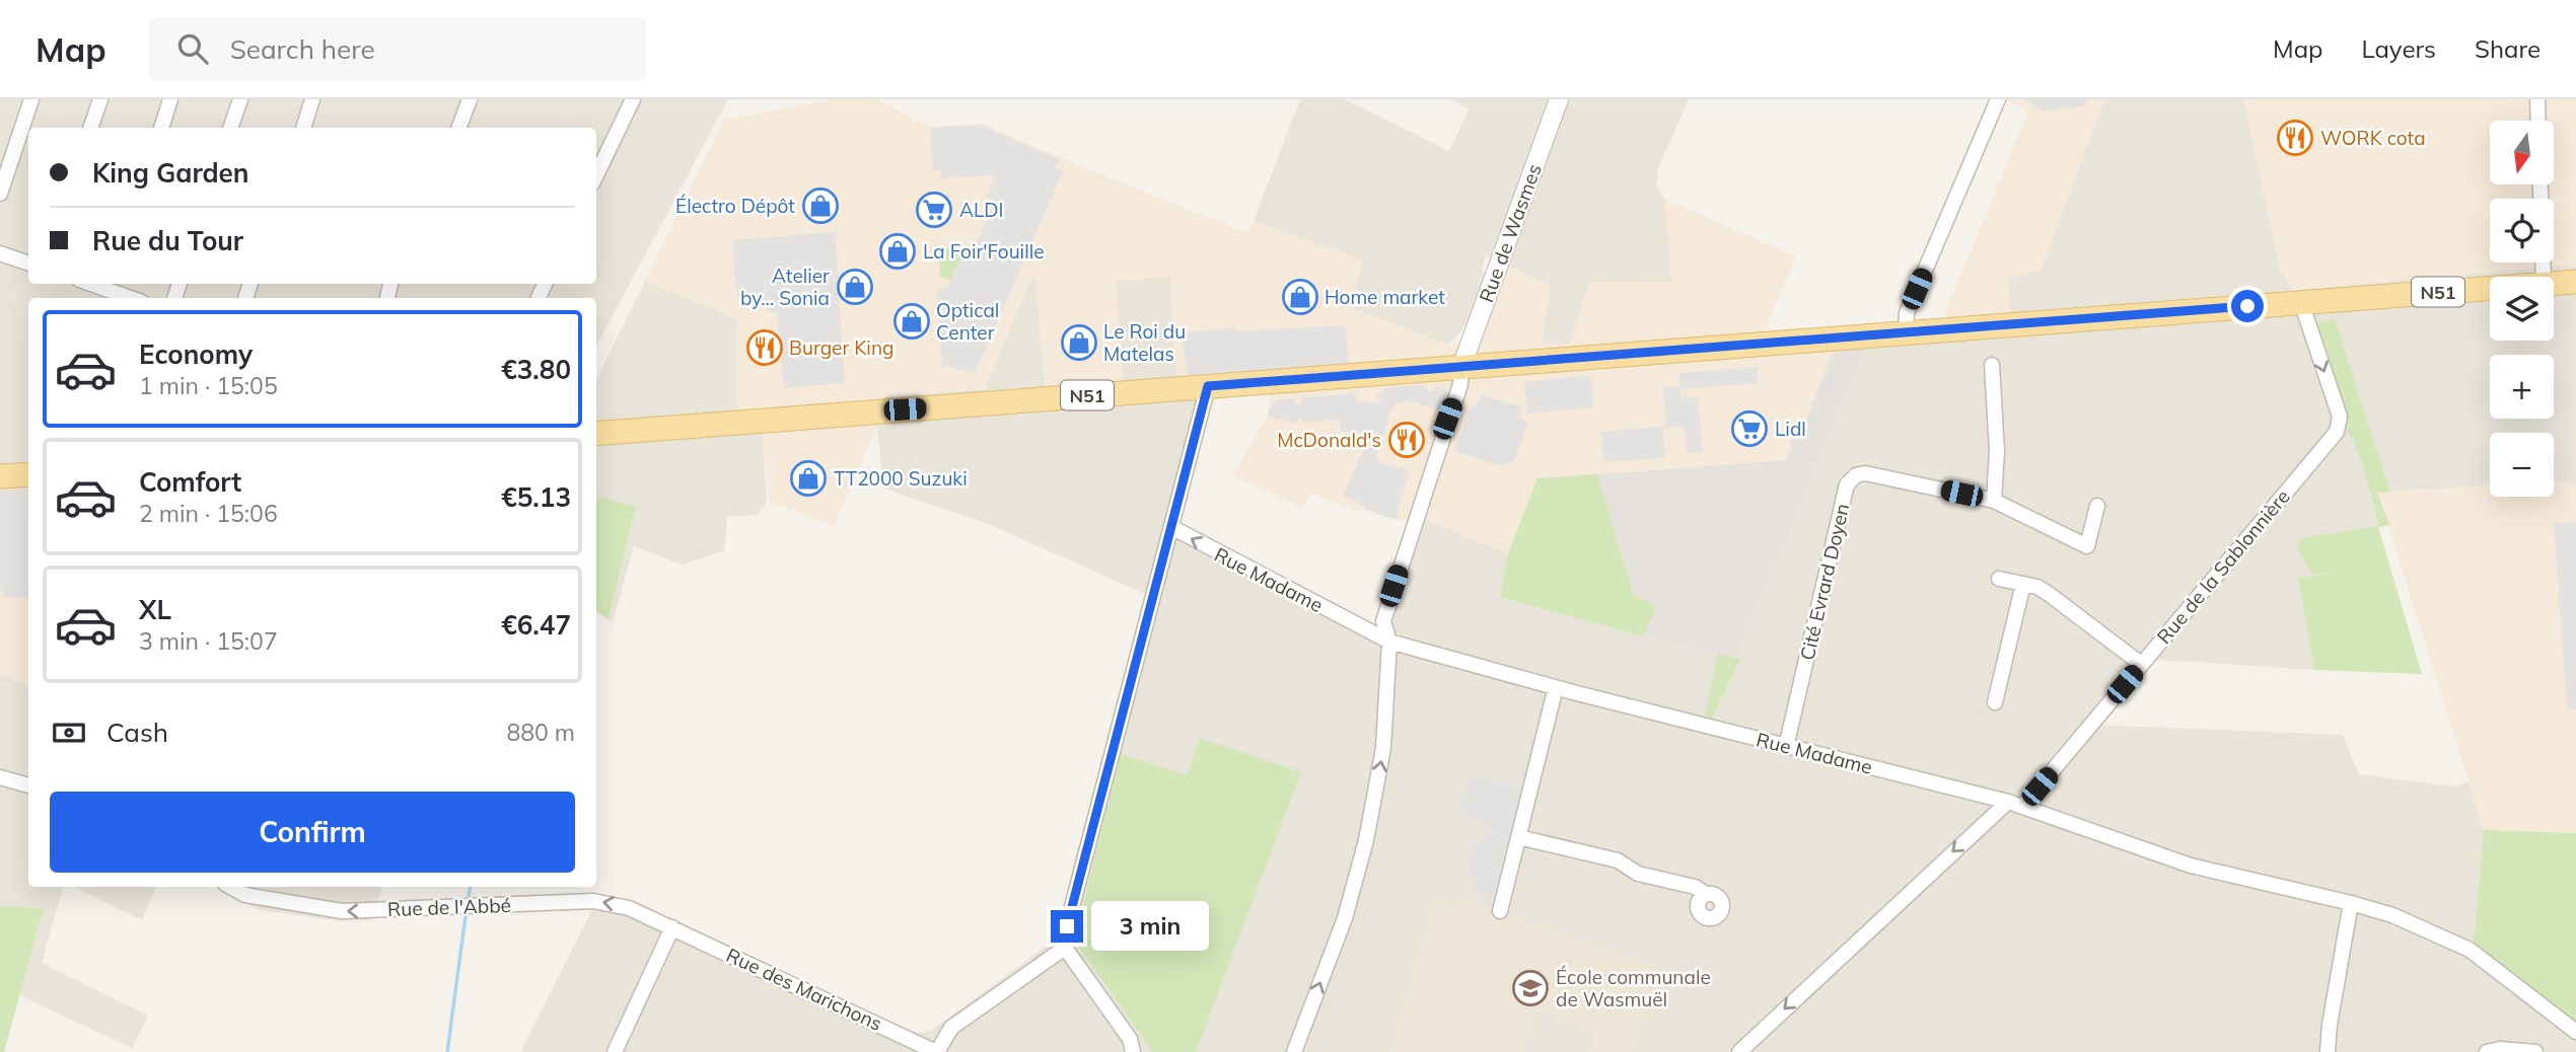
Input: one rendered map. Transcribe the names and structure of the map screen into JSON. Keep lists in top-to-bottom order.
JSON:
{
  "streets": {
    "main road": ["N51"],
    "street": [
      "Rue de Wasmes",
      "Rue de la Sablonnière",
      "Rue Madame",
      "Cité Evrard Doyen",
      "Rue de l'Abbé",
      "Rue des Marichons"
    ]
  },
  "crossings": [
    ["Rue de Wasmes", "N51"],
    ["N51", "Rue de la Sablonnière"],
    ["Rue de la Sablonnière", "Rue Madame"],
    ["Rue Madame", "Cité Evrard Doyen"],
    ["Rue de l'Abbé", "Rue des Marichons"]
  ],
  "one_way": ["Rue de la Sablonnière", "Rue de l'Abbé"],
  "places": {
    "restaurant": ["WORK cota", "Burger King", "McDonald's"],
    "shop": [
      "Électro Dépôt",
      "La Foir'Fouille",
      "Atelier by... Sonia",
      "Home market",
      "Optical Center",
      "Le Roi du Matelas",
      "TT2000 Suzuki"
    ],
    "supermarket": ["ALDI", "Lidl"],
    "school or university": ["École communale de Wasmuël"]
  },
  "north": "bottom",
  "page": {
    "header": "Map",
    "search": "Search here",
    "nav": ["Map", "Layers", "Share"],
    "map_buttons": ["+", "−"],
    "banner": ["King Garden", "Rue du Tour"],
    "list": [
      {
        "name": "Economy",
        "note": "1 min · 15:05",
        "value": "€3.80"
      },
      {
        "name": "Comfort",
        "note": "2 min · 15:06",
        "value": "€5.13"
      },
      {
        "name": "XL",
        "note": "3 min · 15:07",
        "value": "€6.47"
      }
    ],
    "pay": ["Cash", "880 m"],
    "buttons": "Confirm",
    "bubble": "3 min"
  }
}
